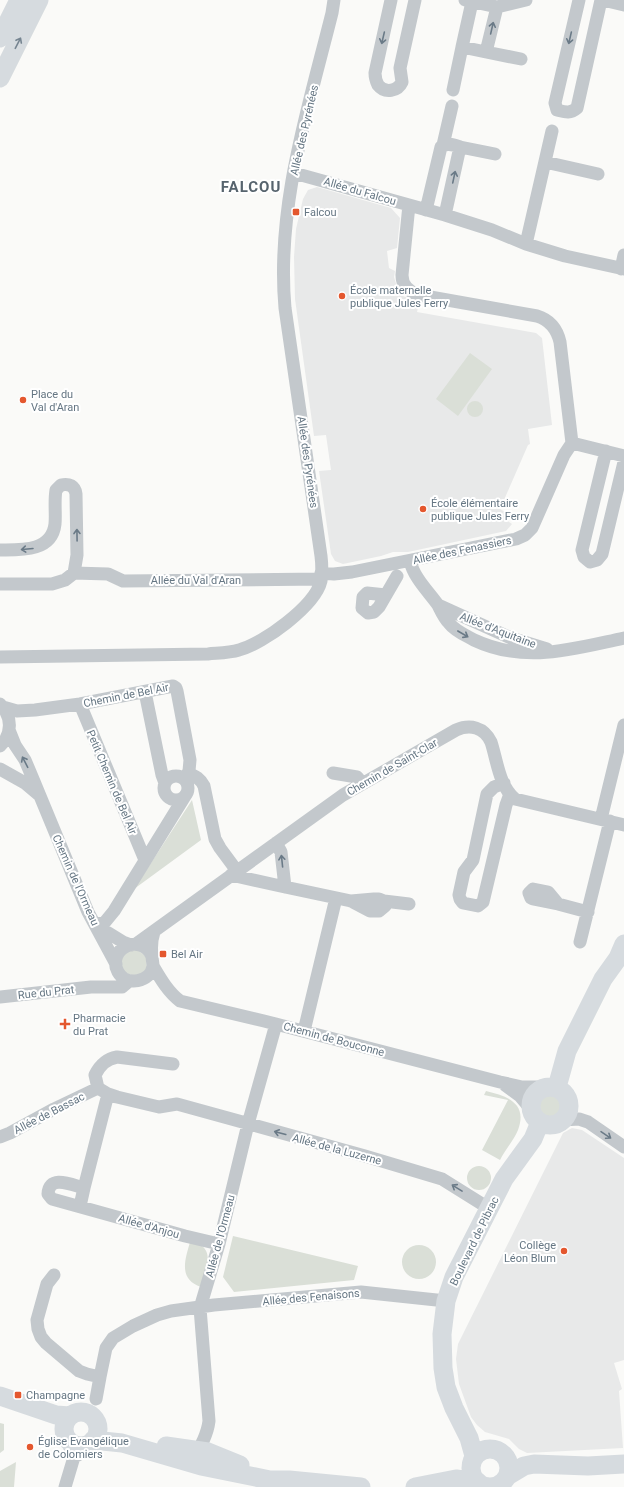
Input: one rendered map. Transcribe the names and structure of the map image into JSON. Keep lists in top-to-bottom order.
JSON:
{
  "streets": {
    "street": [
      "Allée des Pyrénées",
      "Allée du Falcou",
      "Allée des Fenassiers",
      "Allée du Val d'Aran",
      "Allée d'Aquitaine",
      "Chemin de Bel Air",
      "Chemin de Saint-Clar",
      "Petit Chemin de Bel Air",
      "Chemin de l'Ormeau",
      "Rue du Prat",
      "Chemin de Bouconne",
      "Allée de Bassac",
      "Allée de la Luzerne",
      "Allée d'Anjou",
      "Allée de l'Ormeau",
      "Boulevard de Pibrac",
      "Allée des Fenaisons"
    ]
  },
  "crossings": [
    ["Allée des Pyrénées", "Allée du Falcou"],
    ["Allée des Pyrénées", "Allée des Fenassiers"],
    ["Allée des Pyrénées", "Allée du Val d'Aran"],
    ["Allée des Fenassiers", "Allée du Val d'Aran"],
    ["Allée des Fenassiers", "Allée d'Aquitaine"],
    ["Chemin de Bel Air", "Petit Chemin de Bel Air"],
    ["Chemin de Bel Air", "Chemin de l'Ormeau"],
    ["Chemin de Saint-Clar", "Chemin de l'Ormeau"],
    ["Chemin de Saint-Clar", "Rue du Prat"],
    ["Chemin de Saint-Clar", "Chemin de Bouconne"],
    ["Chemin de l'Ormeau", "Rue du Prat"],
    ["Chemin de l'Ormeau", "Chemin de Bouconne"],
    ["Rue du Prat", "Chemin de Bouconne"],
    ["Chemin de Bouconne", "Allée de l'Ormeau"],
    ["Chemin de Bouconne", "Boulevard de Pibrac"],
    ["Allée de Bassac", "Allée de la Luzerne"],
    ["Allée de la Luzerne", "Allée de l'Ormeau"],
    ["Allée de la Luzerne", "Boulevard de Pibrac"],
    ["Allée d'Anjou", "Allée de l'Ormeau"],
    ["Allée de l'Ormeau", "Allée des Fenaisons"],
    ["Boulevard de Pibrac", "Allée des Fenaisons"]
  ],
  "one_way": ["Allée de la Luzerne"],
  "districts": ["FALCOU"],
  "places": {
    "transit": ["Falcou", "Bel Air", "Champagne"],
    "other": [
      "École maternelle publique Jules Ferry",
      "Place du Val d'Aran",
      "École élémentaire publique Jules Ferry",
      "Collège Léon Blum",
      "Église Evangélique de Colomiers"
    ],
    "health": ["Pharmacie du Prat"]
  }
}
